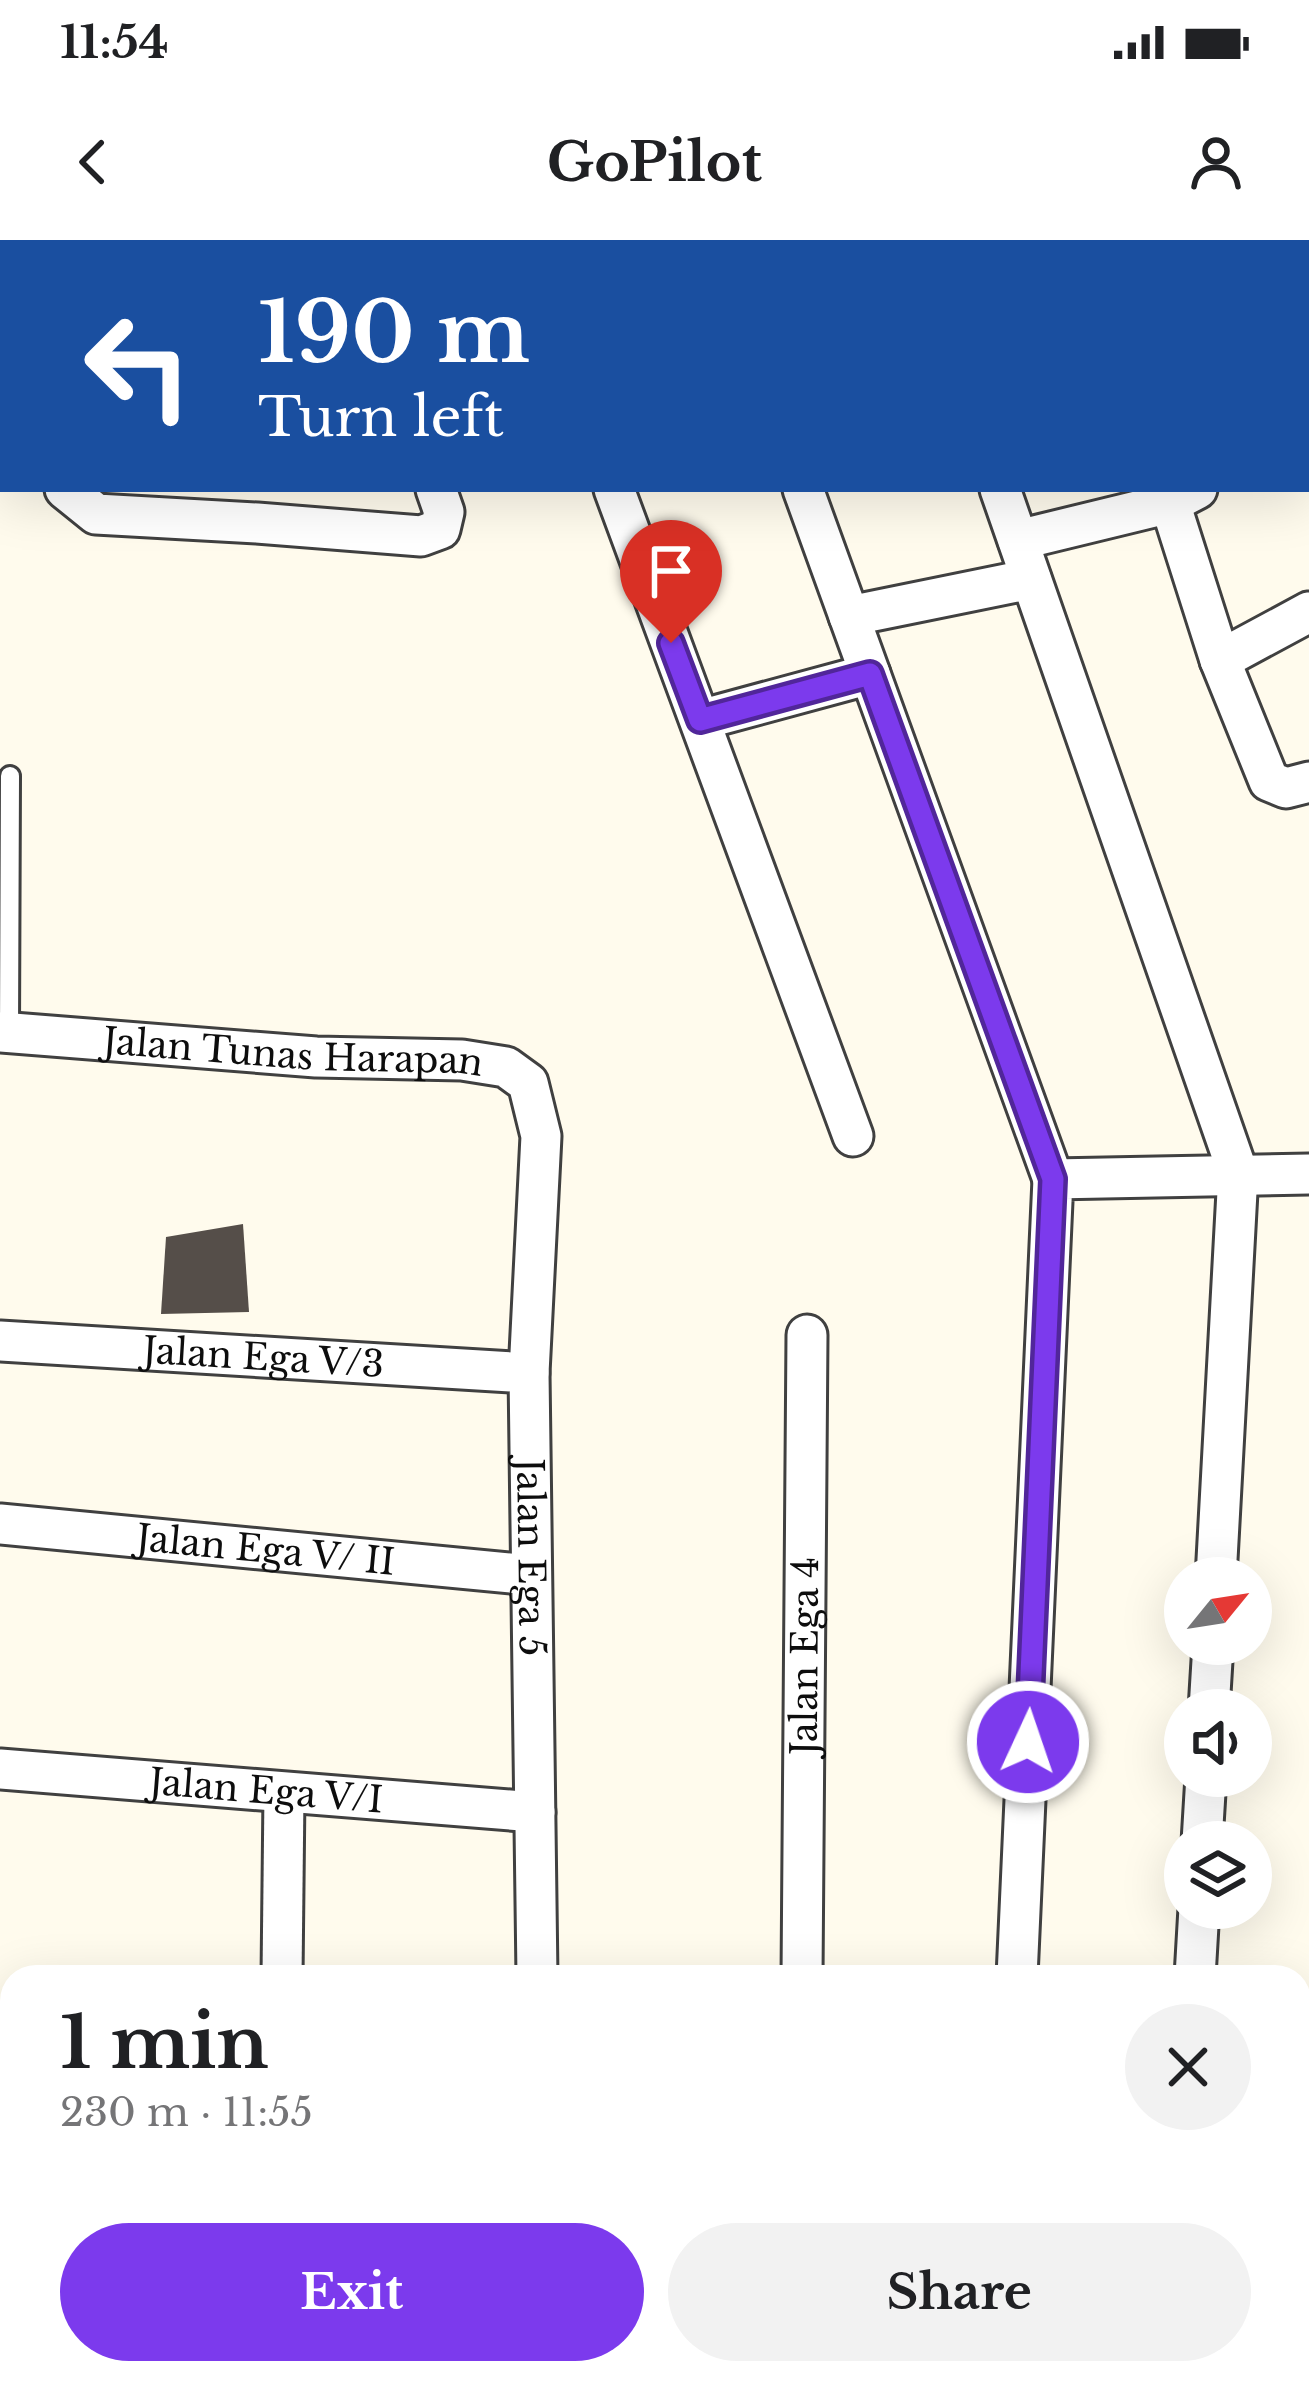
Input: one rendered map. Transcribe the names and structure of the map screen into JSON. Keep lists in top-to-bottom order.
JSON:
{
  "streets": {
    "street": [
      "Jalan Tunas Harapan",
      "Jalan Ega V/3",
      "Jalan Ega V/ II",
      "Jalan Ega 5",
      "Jalan Ega 4",
      "Jalan Ega V/I"
    ]
  },
  "crossings": [
    ["Jalan Tunas Harapan", "Jalan Ega 5"],
    ["Jalan Ega V/3", "Jalan Ega 5"],
    ["Jalan Ega V/ II", "Jalan Ega 5"],
    ["Jalan Ega 5", "Jalan Ega V/I"]
  ],
  "north": "top right",
  "page": {
    "status": "11:54",
    "header": "GoPilot",
    "turn": ["190 m", "Turn left"],
    "heading": ["1 min", "230 m · 11:55"],
    "buttons": ["Exit", "Share"]
  }
}
